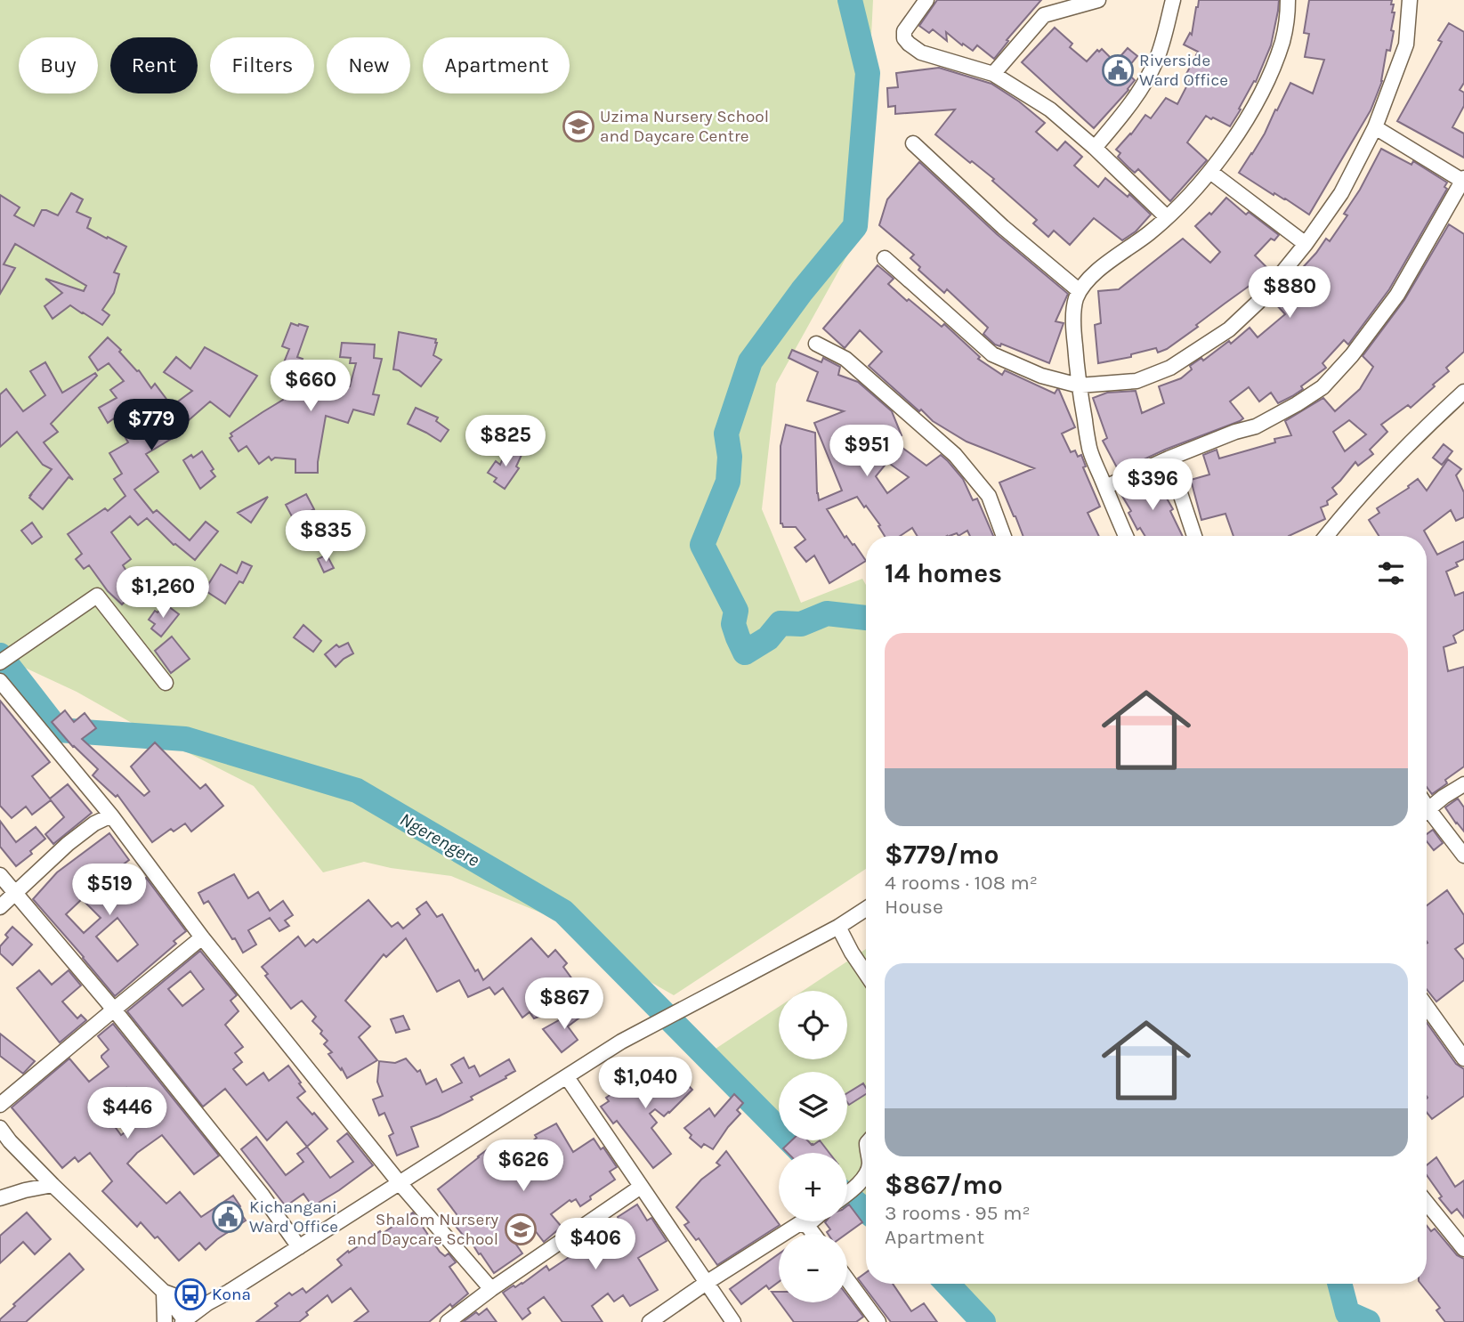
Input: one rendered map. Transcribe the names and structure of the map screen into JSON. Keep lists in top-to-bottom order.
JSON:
{
  "water": ["Ngerengere"],
  "places": {
    "public building": ["Riverside Ward Office", "Kichangani Ward Office"],
    "school or university": ["Uzima Nursery School and Daycare Centre", "Shalom Nursery and Daycare School"],
    "bus stop": ["Kona"]
  },
  "page": {
    "chip": [
      "Buy",
      "Rent",
      "Filters",
      "New",
      "Apartment"
    ],
    "price": [
      "$880",
      "$660",
      "$779",
      "$825",
      "$951",
      "$396",
      "$835",
      "$1,260",
      "$519",
      "$867",
      "$1,040",
      "$446",
      "$626",
      "$406"
    ],
    "heading": "14 homes",
    "list": [
      {
        "name": "$779/mo",
        "note": "4 rooms · 108 m² · House"
      },
      {
        "name": "$867/mo",
        "note": "3 rooms · 95 m² · Apartment"
      }
    ],
    "map_buttons": ["+", "−"]
  }
}
